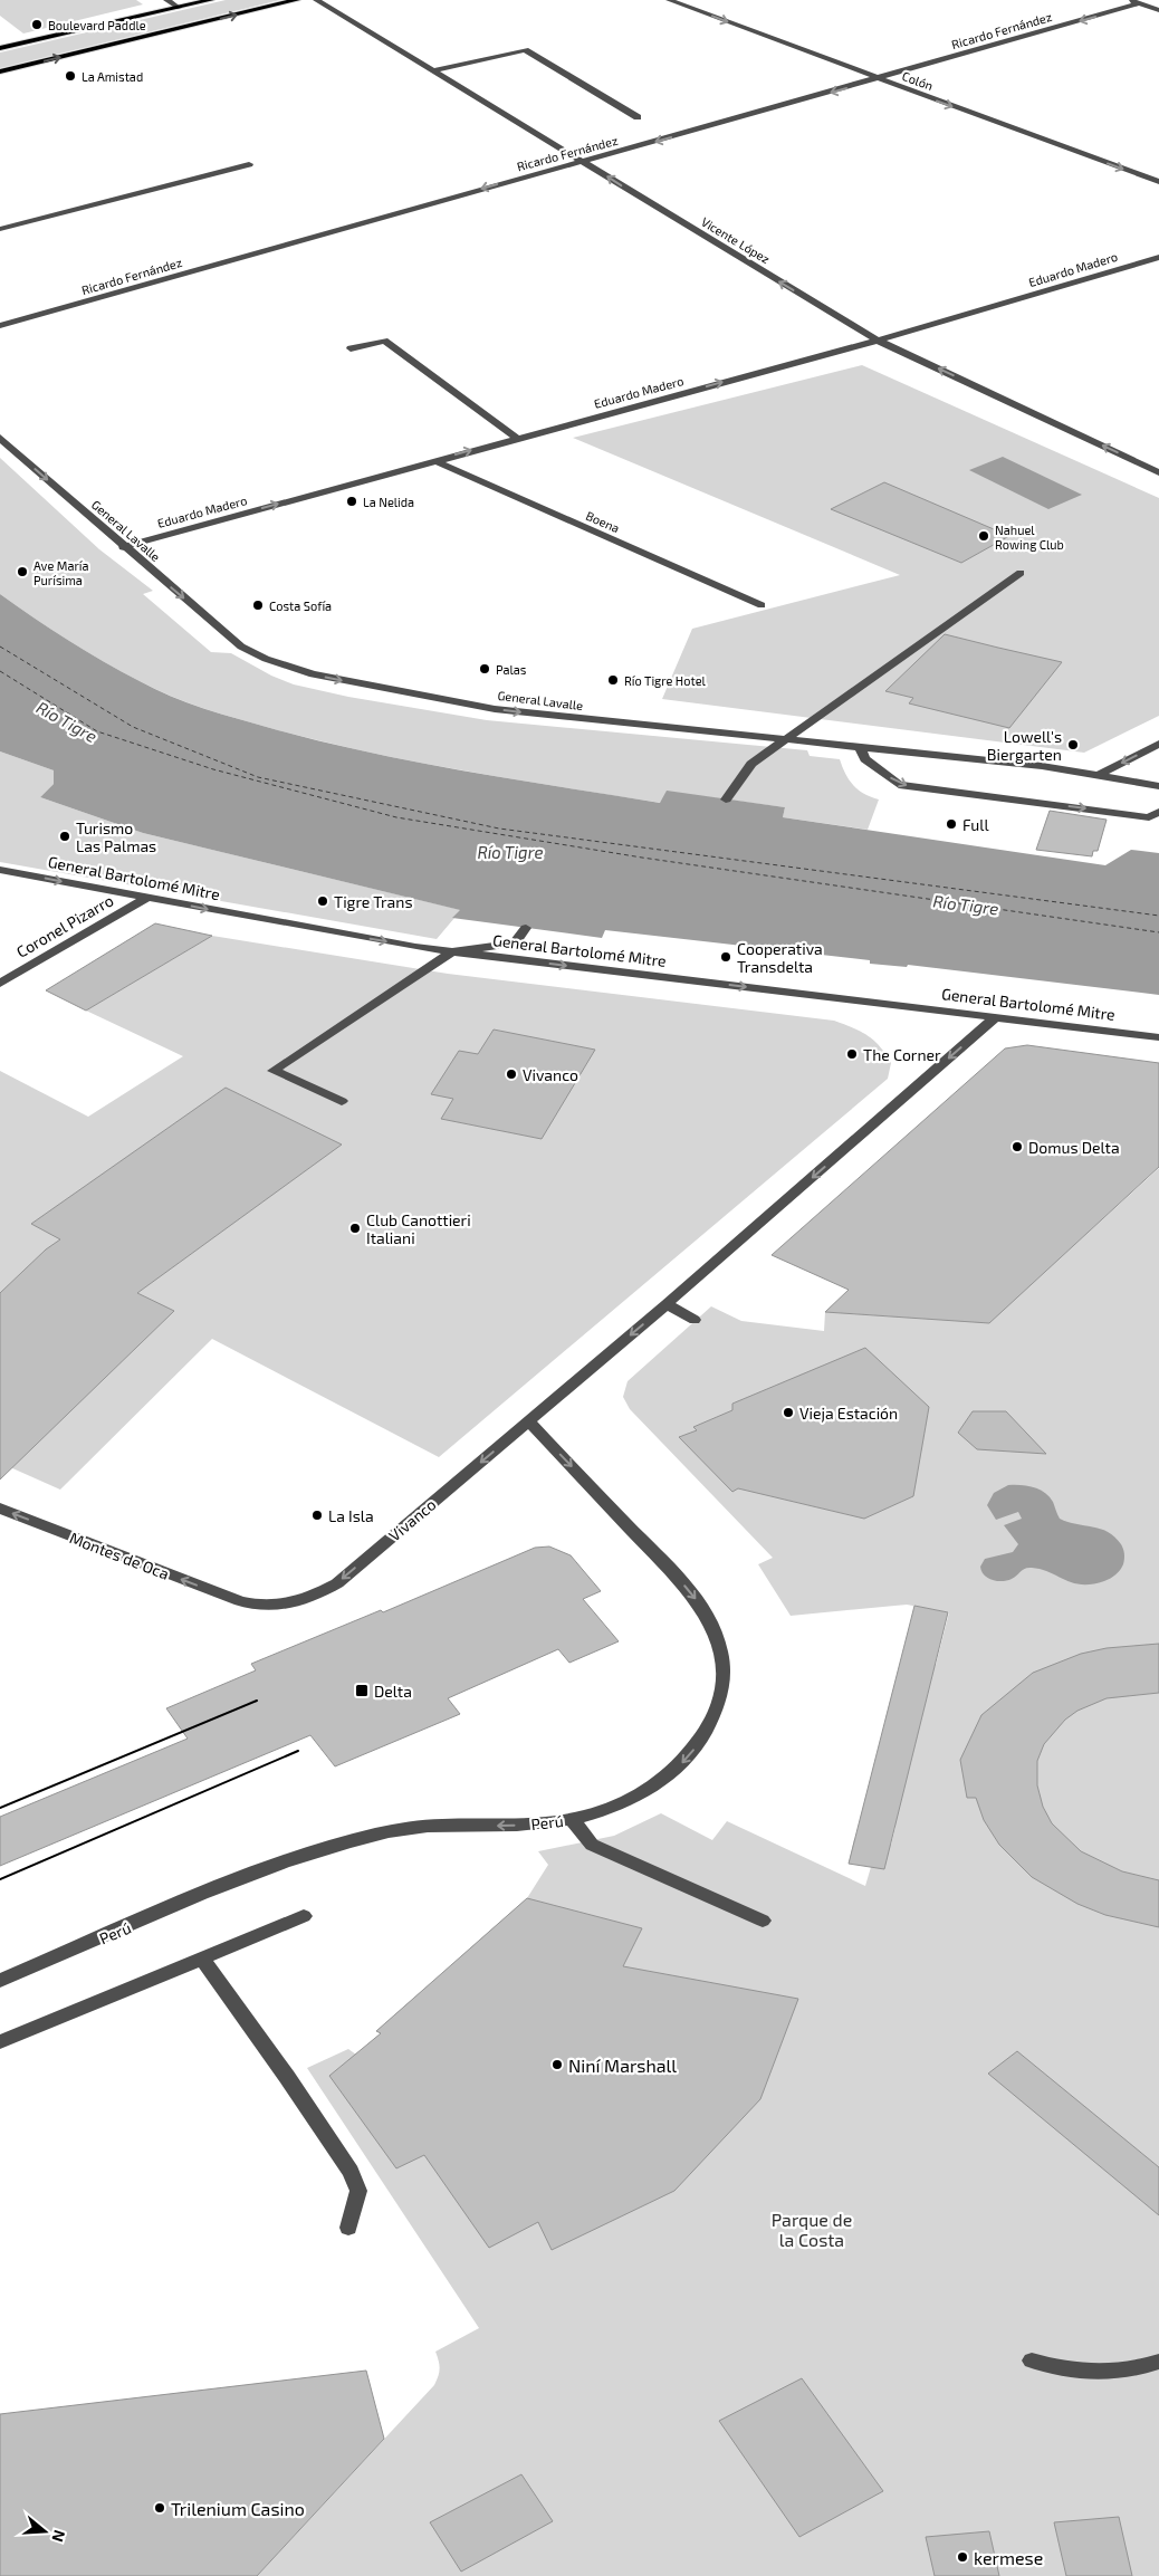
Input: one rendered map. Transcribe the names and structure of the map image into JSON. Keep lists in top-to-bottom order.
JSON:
{
  "streets": {
    "street": [
      "Ricardo Fernández",
      "Colón",
      "Vicente López",
      "Eduardo Madero",
      "Boena",
      "General Lavalle",
      "General Bartolomé Mitre",
      "Coronel Pizarro",
      "Vivanco",
      "Montes de Oca",
      "Perú"
    ]
  },
  "crossings": [
    ["Ricardo Fernández", "Colón"],
    ["Ricardo Fernández", "Vicente López"],
    ["Vicente López", "Eduardo Madero"],
    ["Eduardo Madero", "Boena"],
    ["Eduardo Madero", "General Lavalle"],
    ["General Bartolomé Mitre", "Coronel Pizarro"],
    ["General Bartolomé Mitre", "Vivanco"],
    ["Vivanco", "Montes de Oca"],
    ["Vivanco", "Perú"]
  ],
  "one_way": [
    "Ricardo Fernández",
    "Colón",
    "Vicente López",
    "Eduardo Madero",
    "General Lavalle",
    "General Bartolomé Mitre",
    "Vivanco",
    "Montes de Oca"
  ],
  "water": ["Río Tigre"],
  "parks": ["Parque de la Costa"],
  "places": {
    "other": [
      "Boulevard Paddle",
      "La Amistad",
      "La Nelida",
      "Nahuel Rowing Club",
      "Ave María Purísima",
      "Costa Sofía",
      "Palas",
      "Río Tigre Hotel",
      "Lowell's Biergarten",
      "Full",
      "Turismo Las Palmas",
      "Tigre Trans",
      "Cooperativa Transdelta",
      "The Corner",
      "Vivanco",
      "Domus Delta",
      "Club Canottieri Italiani",
      "Vieja Estación",
      "La Isla",
      "Niní Marshall",
      "Trilenium Casino",
      "kermese"
    ],
    "transit": ["Delta"]
  },
  "north": "right"
}
